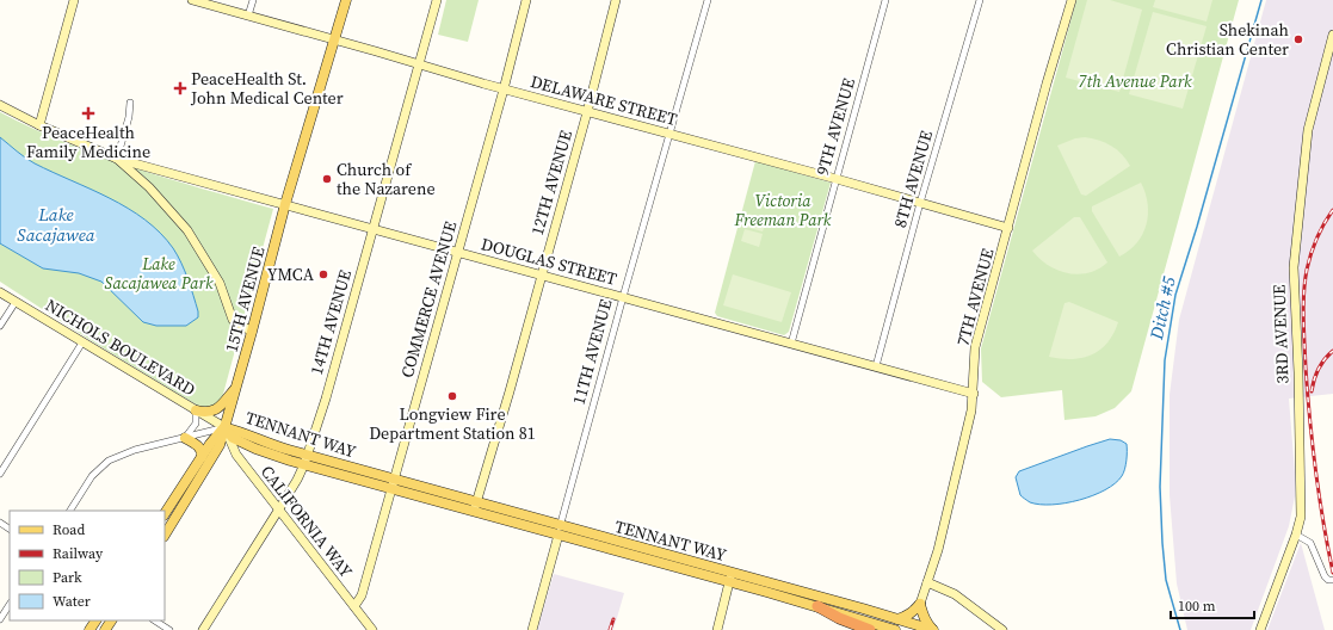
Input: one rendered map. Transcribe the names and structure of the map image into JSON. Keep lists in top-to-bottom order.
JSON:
{
  "streets": {
    "main road": ["15TH AVENUE", "TENNANT WAY"],
    "street": [
      "DELAWARE STREET",
      "9TH AVENUE",
      "8TH AVENUE",
      "12TH AVENUE",
      "DOUGLAS STREET",
      "7TH AVENUE",
      "COMMERCE AVENUE",
      "14TH AVENUE",
      "3RD AVENUE",
      "NICHOLS BOULEVARD",
      "11TH AVENUE",
      "CALIFORNIA WAY"
    ]
  },
  "crossings": [
    ["DELAWARE STREET", "9TH AVENUE"],
    ["DELAWARE STREET", "8TH AVENUE"],
    ["DELAWARE STREET", "12TH AVENUE"],
    ["DELAWARE STREET", "7TH AVENUE"],
    ["DELAWARE STREET", "15TH AVENUE"],
    ["DELAWARE STREET", "COMMERCE AVENUE"],
    ["DELAWARE STREET", "14TH AVENUE"],
    ["DELAWARE STREET", "11TH AVENUE"],
    ["9TH AVENUE", "DOUGLAS STREET"],
    ["8TH AVENUE", "DOUGLAS STREET"],
    ["12TH AVENUE", "DOUGLAS STREET"],
    ["12TH AVENUE", "TENNANT WAY"],
    ["DOUGLAS STREET", "7TH AVENUE"],
    ["DOUGLAS STREET", "15TH AVENUE"],
    ["DOUGLAS STREET", "COMMERCE AVENUE"],
    ["DOUGLAS STREET", "14TH AVENUE"],
    ["DOUGLAS STREET", "11TH AVENUE"],
    ["15TH AVENUE", "NICHOLS BOULEVARD"],
    ["15TH AVENUE", "TENNANT WAY"],
    ["15TH AVENUE", "CALIFORNIA WAY"],
    ["COMMERCE AVENUE", "TENNANT WAY"],
    ["COMMERCE AVENUE", "CALIFORNIA WAY"],
    ["14TH AVENUE", "TENNANT WAY"],
    ["14TH AVENUE", "CALIFORNIA WAY"],
    ["NICHOLS BOULEVARD", "TENNANT WAY"],
    ["NICHOLS BOULEVARD", "CALIFORNIA WAY"],
    ["11TH AVENUE", "TENNANT WAY"],
    ["TENNANT WAY", "CALIFORNIA WAY"]
  ],
  "water": ["Lake Sacajawea", "Ditch #5"],
  "parks": ["7th Avenue Park", "Victoria Freeman Park", "Lake Sacajawea Park"],
  "places": {
    "other": [
      "Shekinah Christian Center",
      "Church of the Nazarene",
      "YMCA",
      "Longview Fire Department Station 81"
    ],
    "health": ["PeaceHealth St. John Medical Center", "PeaceHealth Family Medicine"]
  },
  "legend": [
    "Road",
    "Railway",
    "Park",
    "Water"
  ],
  "scale_bar": "100 m"
}
